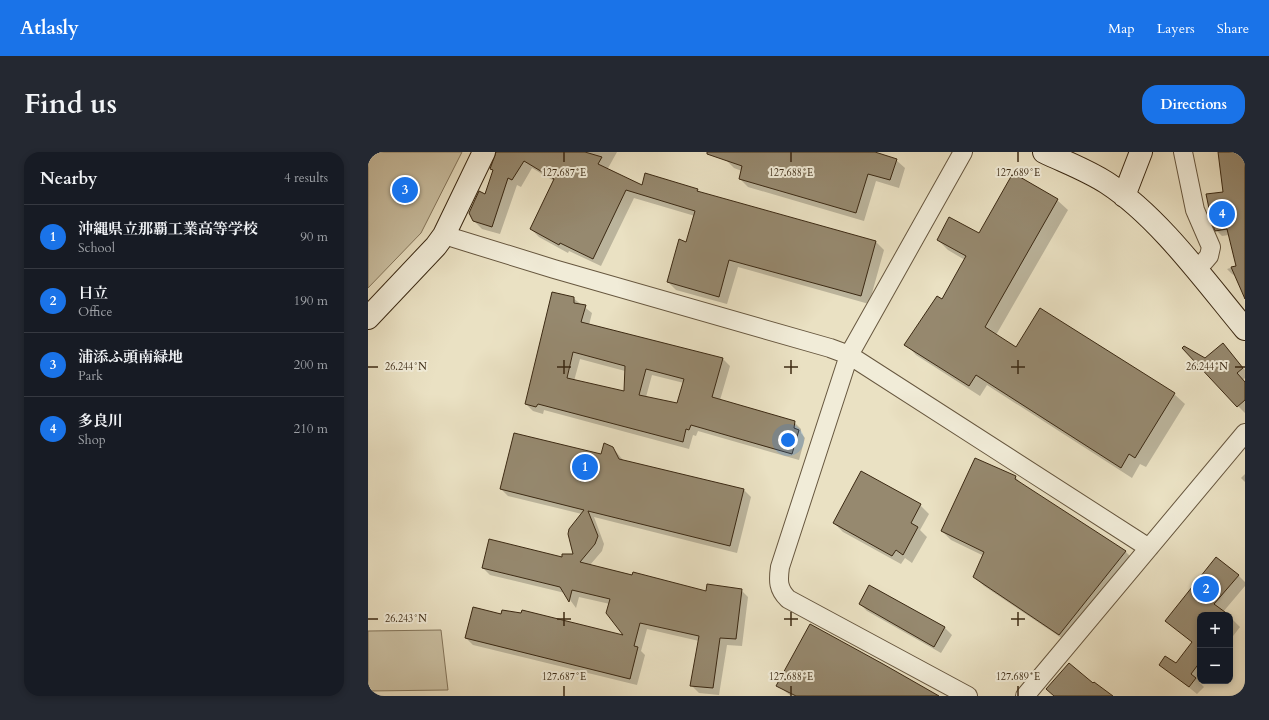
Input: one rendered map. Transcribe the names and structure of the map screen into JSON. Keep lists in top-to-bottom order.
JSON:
{
  "page": {
    "header": "Atlasly",
    "nav": ["Map", "Layers", "Share"],
    "title": "Find us",
    "buttons": "Directions",
    "heading": ["Nearby", "4 results"],
    "pins": [
      "3",
      "4",
      "1",
      "2"
    ],
    "list": [
      {
        "mark": "1",
        "name": "沖縄県立那覇工業高等学校",
        "note": "School",
        "value": "90 m"
      },
      {
        "mark": "2",
        "name": "日立",
        "note": "Office",
        "value": "190 m"
      },
      {
        "mark": "3",
        "name": "浦添ふ頭南緑地",
        "note": "Park",
        "value": "200 m"
      },
      {
        "mark": "4",
        "name": "多良川",
        "note": "Shop",
        "value": "210 m"
      }
    ],
    "map_buttons": ["+", "−"]
  },
  "coordinates": [
    "127.687°E",
    "127.688°E",
    "127.689°E",
    "26.244°N",
    "26.243°N"
  ]
}
